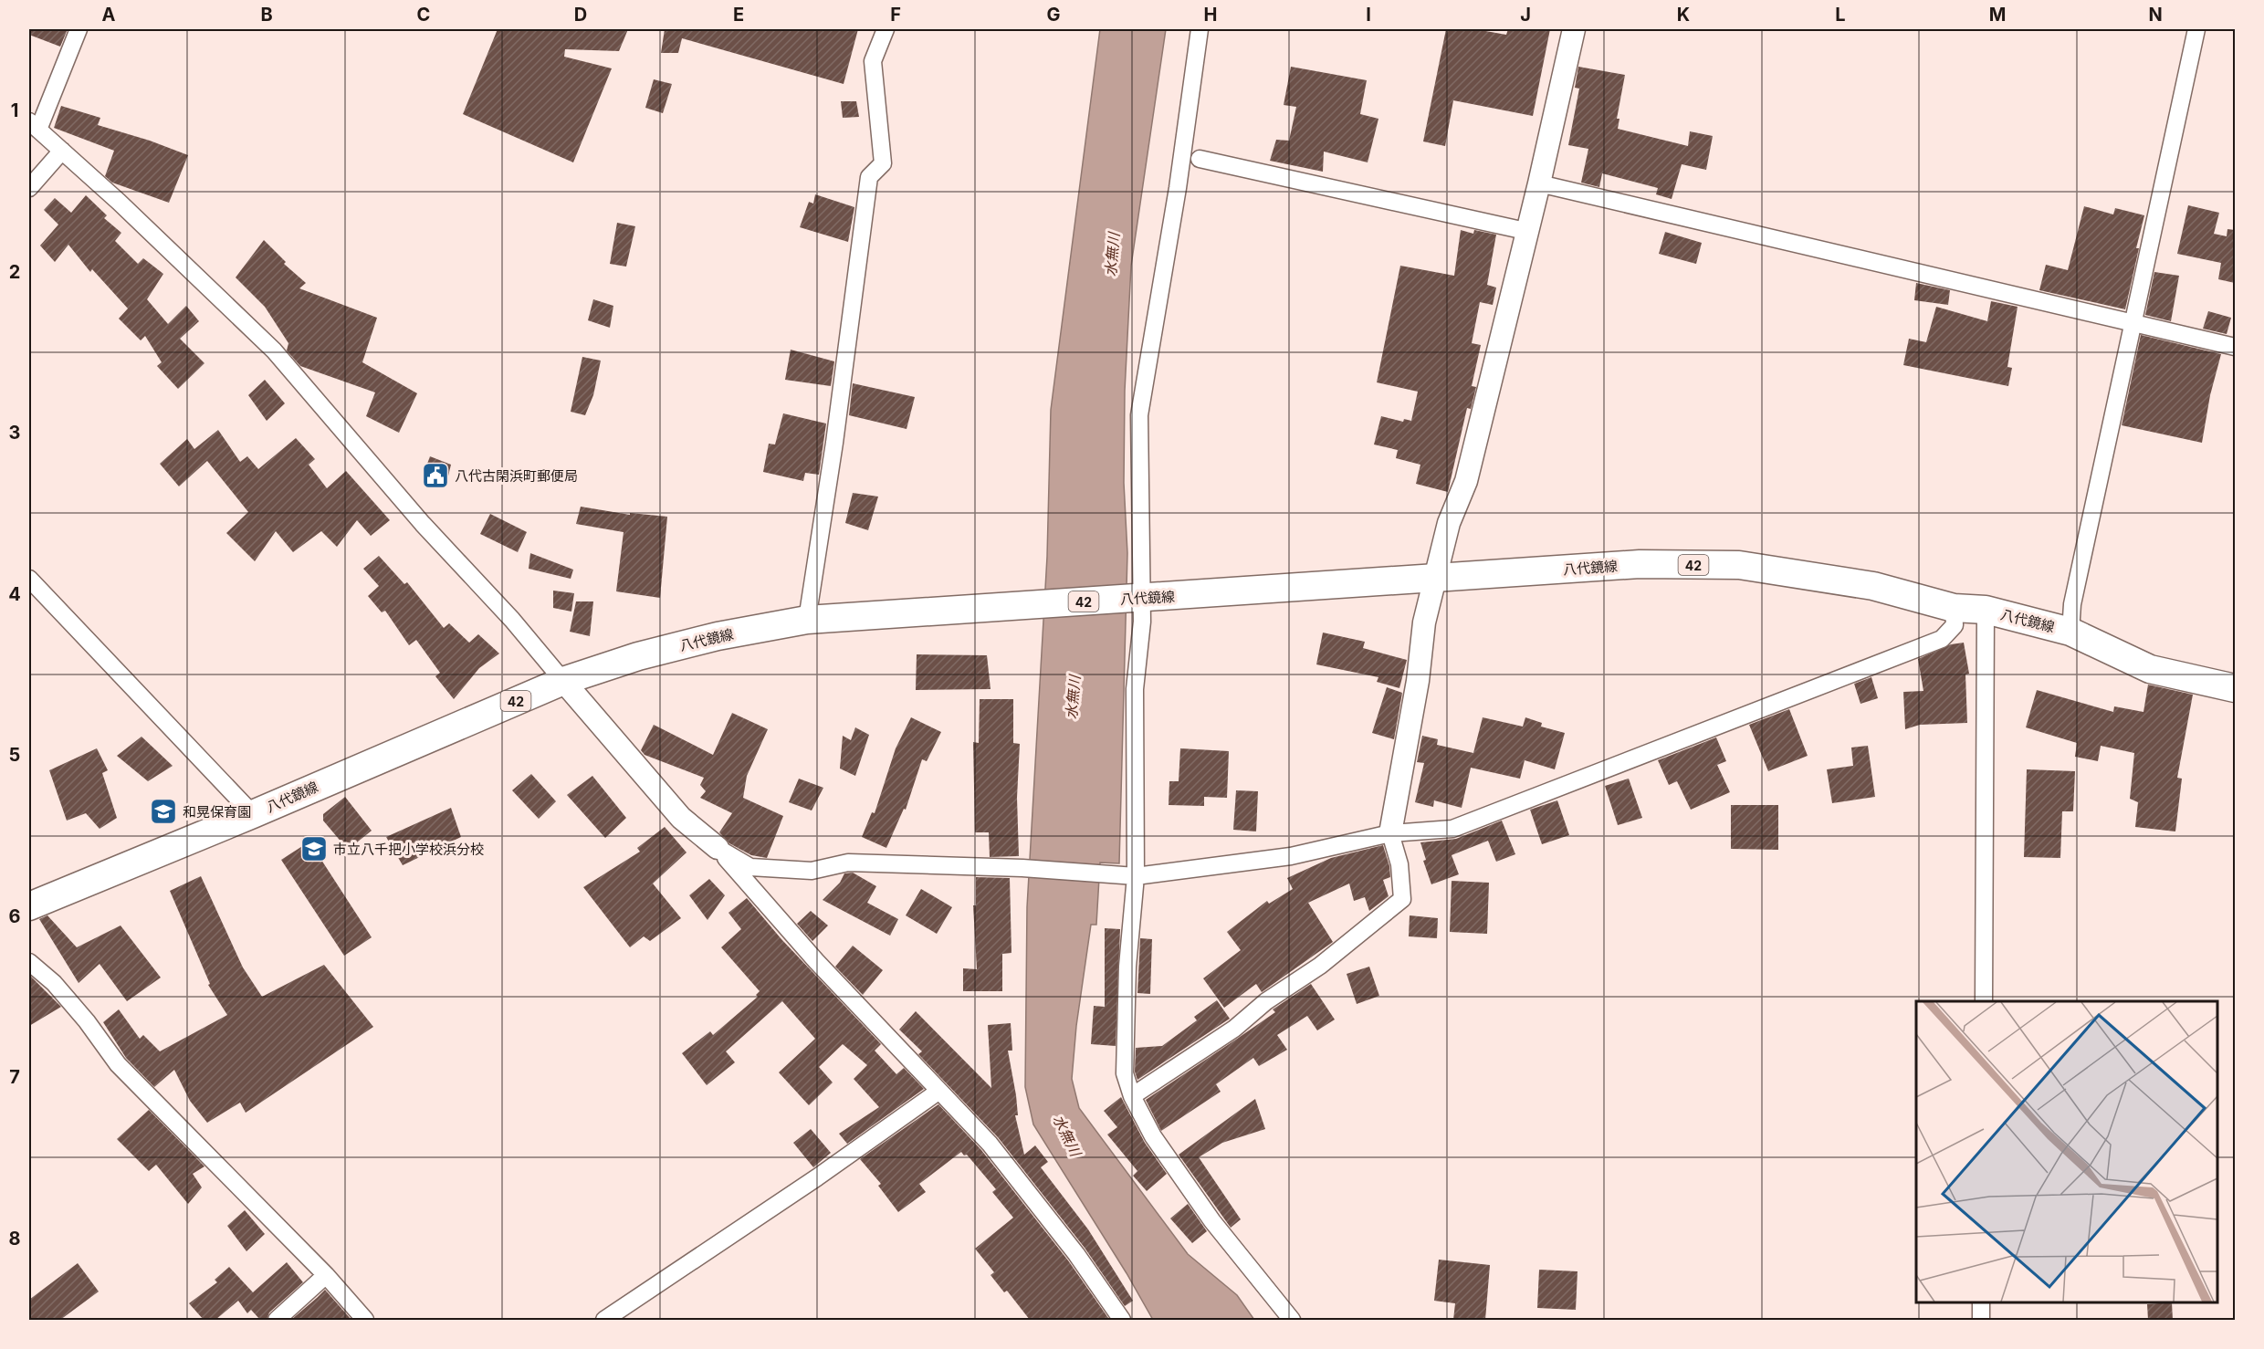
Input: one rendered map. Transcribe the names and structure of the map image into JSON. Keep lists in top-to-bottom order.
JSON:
{
  "streets": {
    "main road": ["42", "八代鏡線"]
  },
  "water": ["水無川"],
  "places": {
    "public building": ["八代古閑浜町郵便局"],
    "school or university": ["和晃保育園", "市立八千把小学校浜分校"]
  },
  "grid": {
    "columns": [
      "A",
      "B",
      "C",
      "D",
      "E",
      "F",
      "G",
      "H",
      "I",
      "J",
      "K",
      "L",
      "M",
      "N"
    ],
    "rows": [
      "1",
      "2",
      "3",
      "4",
      "5",
      "6",
      "7",
      "8"
    ]
  }
}
